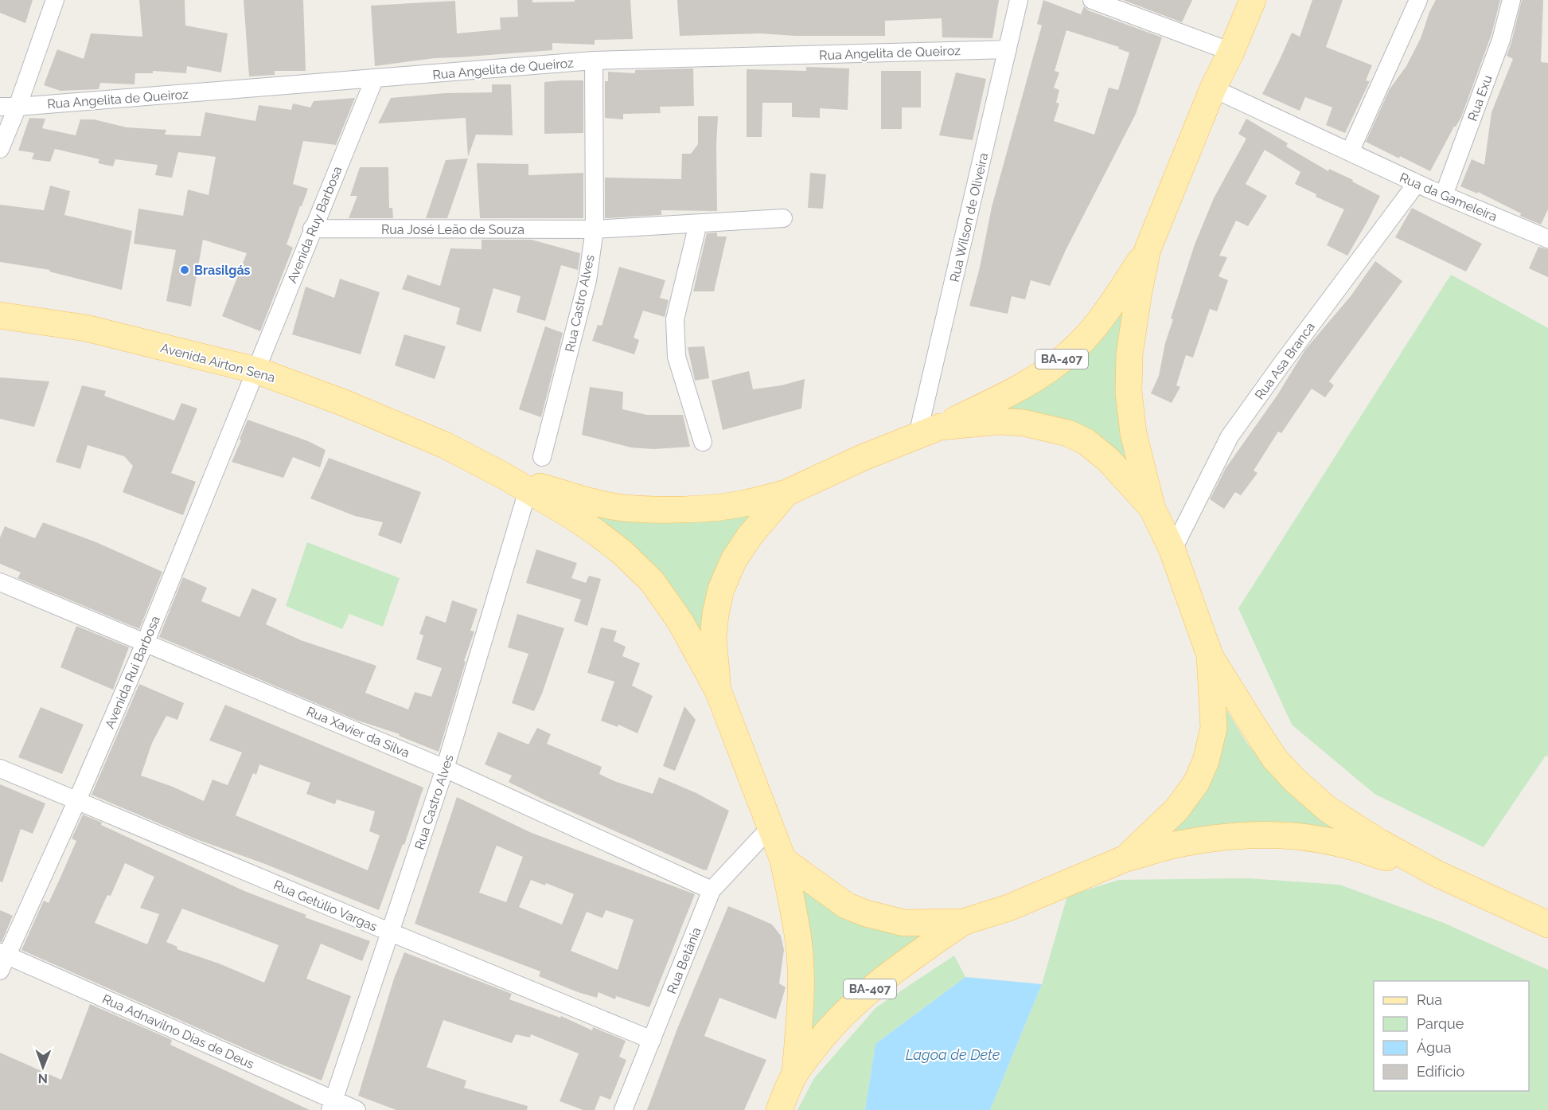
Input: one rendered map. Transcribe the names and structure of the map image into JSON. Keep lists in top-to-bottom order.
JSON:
{
  "streets": {
    "main road": ["BA-407", "Avenida Airton Sena"],
    "street": [
      "Rua Angelita de Queiroz",
      "Rua Exu",
      "Rua da Gameleira",
      "Rua Wilson de Oliveira",
      "Avenida Ruy Barbosa",
      "Rua José Leão de Souza",
      "Rua Castro Alves",
      "Rua Asa Branca",
      "Avenida Rui Barbosa",
      "Rua Xavier da Silva",
      "Rua Getúlio Vargas",
      "Rua Betânia",
      "Rua Adnavilno Dias de Deus"
    ]
  },
  "crossings": [
    ["Rua Angelita de Queiroz", "Rua Wilson de Oliveira"],
    ["Rua Angelita de Queiroz", "Avenida Ruy Barbosa"],
    ["Rua Angelita de Queiroz", "Rua Castro Alves"],
    ["Rua Exu", "Rua da Gameleira"],
    ["Rua da Gameleira", "BA-407"],
    ["Rua da Gameleira", "Rua Asa Branca"],
    ["Rua Wilson de Oliveira", "BA-407"],
    ["Avenida Ruy Barbosa", "Rua José Leão de Souza"],
    ["Avenida Ruy Barbosa", "Avenida Airton Sena"],
    ["Avenida Ruy Barbosa", "Avenida Rui Barbosa"],
    ["Rua José Leão de Souza", "Rua Castro Alves"],
    ["Rua Castro Alves", "Rua Xavier da Silva"],
    ["Rua Castro Alves", "Rua Getúlio Vargas"],
    ["Rua Castro Alves", "Rua Adnavilno Dias de Deus"],
    ["Avenida Airton Sena", "Avenida Rui Barbosa"],
    ["Avenida Rui Barbosa", "Rua Xavier da Silva"],
    ["Avenida Rui Barbosa", "Rua Getúlio Vargas"],
    ["Avenida Rui Barbosa", "Rua Adnavilno Dias de Deus"],
    ["Rua Xavier da Silva", "Rua Betânia"],
    ["Rua Getúlio Vargas", "Rua Betânia"]
  ],
  "water": ["Lagoa de Dete"],
  "places": ["Brasilgás"],
  "legend": [
    "Rua",
    "Parque",
    "Água",
    "Edifício"
  ],
  "north": "bottom"
}
